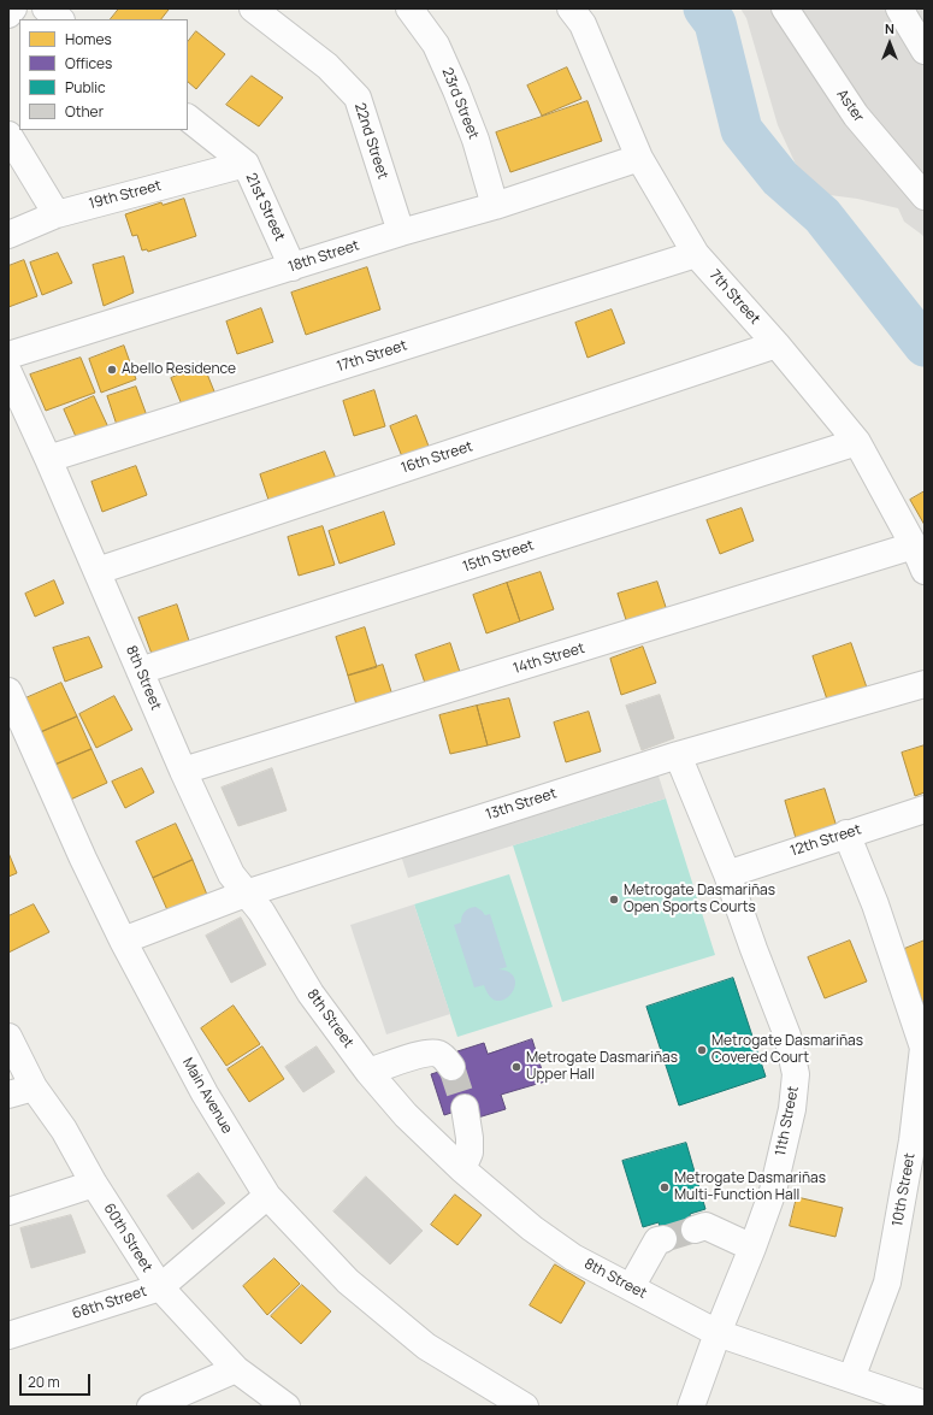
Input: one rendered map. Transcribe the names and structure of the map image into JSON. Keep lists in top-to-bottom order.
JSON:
{
  "streets": {
    "street": [
      "23rd Street",
      "Aster",
      "22nd Street",
      "19th Street",
      "21st Street",
      "18th Street",
      "7th Street",
      "17th Street",
      "16th Street",
      "15th Street",
      "14th Street",
      "8th Street",
      "13th Street",
      "12th Street",
      "Main Avenue",
      "11th Street",
      "10th Street",
      "60th Street",
      "68th Street"
    ]
  },
  "crossings": [
    ["23rd Street", "18th Street"],
    ["22nd Street", "18th Street"],
    ["19th Street", "21st Street"],
    ["21st Street", "18th Street"],
    ["18th Street", "7th Street"],
    ["7th Street", "17th Street"],
    ["7th Street", "16th Street"],
    ["7th Street", "15th Street"],
    ["7th Street", "14th Street"],
    ["17th Street", "8th Street"],
    ["16th Street", "8th Street"],
    ["15th Street", "8th Street"],
    ["14th Street", "8th Street"],
    ["8th Street", "13th Street"],
    ["8th Street", "11th Street"],
    ["8th Street", "10th Street"],
    ["13th Street", "Main Avenue"],
    ["13th Street", "11th Street"],
    ["12th Street", "11th Street"],
    ["12th Street", "10th Street"],
    ["Main Avenue", "68th Street"],
    ["60th Street", "68th Street"]
  ],
  "places": [
    "Abello Residence",
    "Metrogate Dasmariñas Open Sports Courts",
    "Metrogate Dasmariñas Covered Court",
    "Metrogate Dasmariñas Upper Hall",
    "Metrogate Dasmariñas Multi-Function Hall"
  ],
  "legend": [
    "Homes",
    "Offices",
    "Public",
    "Other"
  ],
  "scale_bar": "20 m",
  "north": "top"
}
